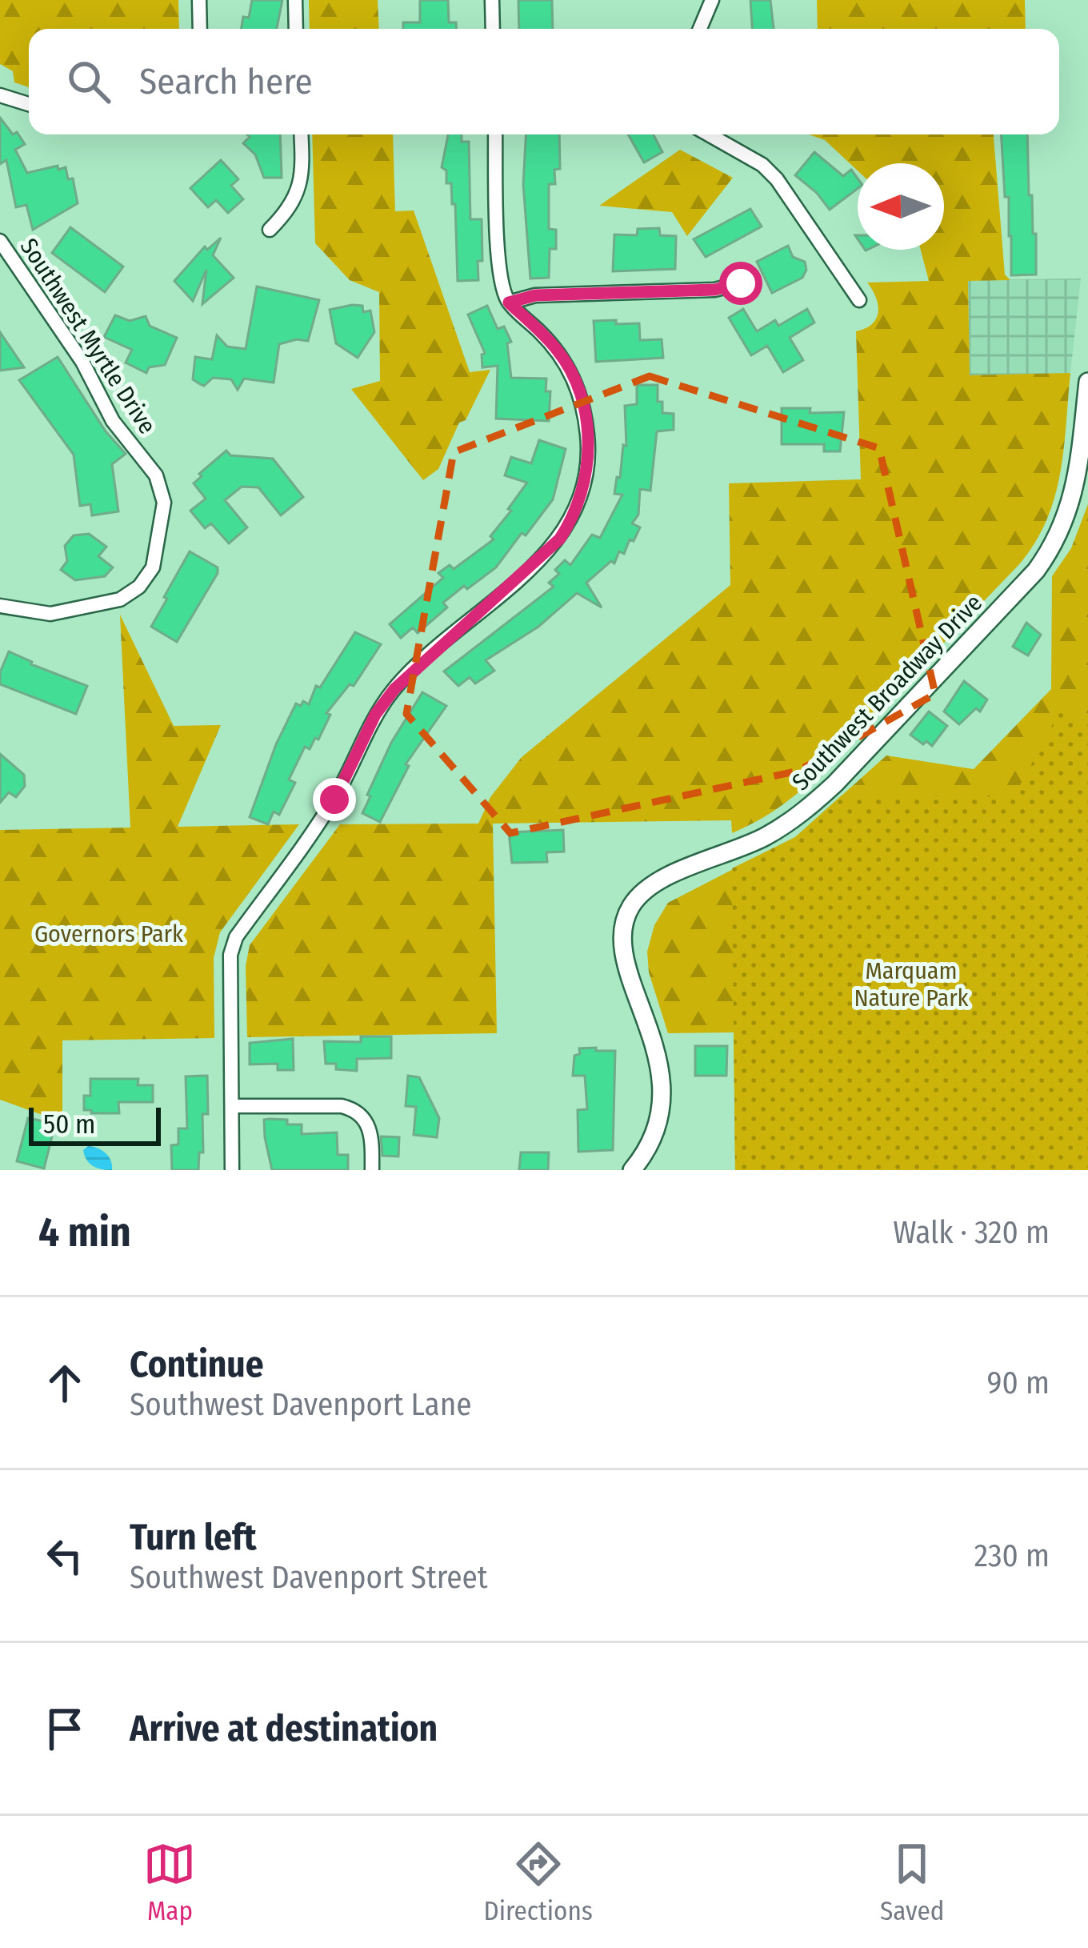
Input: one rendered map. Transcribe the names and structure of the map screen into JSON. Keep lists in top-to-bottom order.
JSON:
{
  "streets": {
    "street": ["Southwest Myrtle Drive", "Southwest Broadway Drive"]
  },
  "parks": ["Governors Park", "Marquam Nature Park"],
  "scale_bar": "50 m",
  "north": "left",
  "page": {
    "search": "Search here",
    "scale": "50 m",
    "heading": ["4 min", "Walk · 320 m"],
    "list": [
      ["Continue", "Southwest Davenport Lane", "90 m"],
      ["Turn left", "Southwest Davenport Street", "230 m"],
      "Arrive at destination"
    ],
    "nav": ["Map", "Directions", "Saved"]
  }
}
